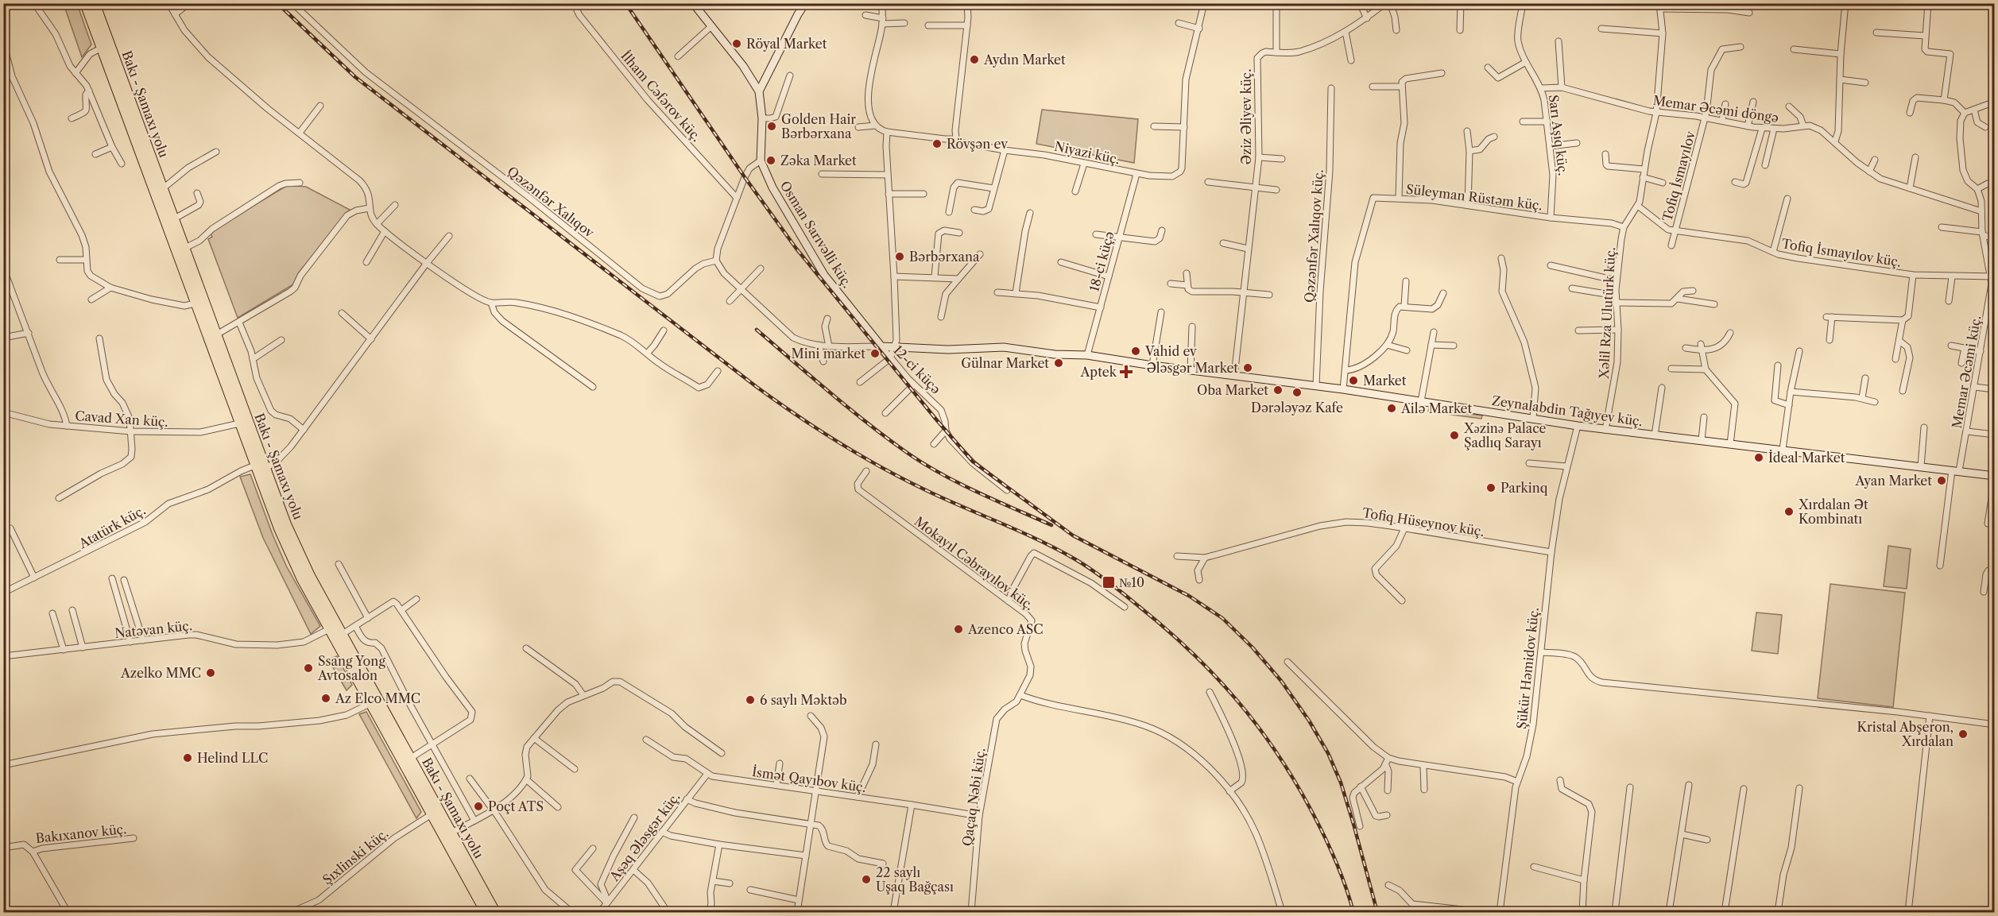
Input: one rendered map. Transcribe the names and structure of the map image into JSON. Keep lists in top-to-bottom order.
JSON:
{
  "streets": {
    "highway": ["Bakı - Şamaxı yolu"],
    "street": [
      "İlham Cəfərov küç.",
      "Memar Əcəmi döngə",
      "Əziz Əliyev küç.",
      "Sarı Aşıq küç.",
      "Niyazi küç.",
      "Tofiq İsmayılov",
      "Süleyman Rüstəm küç.",
      "Qəzənfər Xalıqov",
      "Osman Sarıvəlli küç.",
      "Qəzənfər Xalıqov küç.",
      "Tofiq İsmayılov küç.",
      "18-ci küçə",
      "Xəlil Rza Ulutürk küç.",
      "12-ci küçə",
      "Memar Əcəmi küç.",
      "Zeynalabdin Tağıyev küç.",
      "Cavad Xan küç.",
      "Tofiq Hüseynov küç.",
      "Atatürk küç.",
      "Mokayıl Cəbrayılov küç.",
      "Natəvan küç.",
      "Şükür Həmidov küç.",
      "İsmət Qayıbov küç.",
      "Qaçaq Nəbi küç.",
      "Bakıxanov küç.",
      "Aşəq Ələsgər küç.",
      "Şıxlinski küç."
    ]
  },
  "crossings": [
    ["Bakı - Şamaxı yolu", "Cavad Xan küç."],
    ["Bakı - Şamaxı yolu", "Atatürk küç."],
    ["Bakı - Şamaxı yolu", "Natəvan küç."],
    ["Bakı - Şamaxı yolu", "Şıxlinski küç."],
    ["Memar Əcəmi döngə", "Sarı Aşıq küç."],
    ["Memar Əcəmi döngə", "Tofiq İsmayılov"],
    ["Memar Əcəmi döngə", "Xəlil Rza Ulutürk küç."],
    ["Memar Əcəmi döngə", "Memar Əcəmi küç."],
    ["Əziz Əliyev küç.", "Zeynalabdin Tağıyev küç."],
    ["Sarı Aşıq küç.", "Süleyman Rüstəm küç."],
    ["Niyazi küç.", "18-ci küçə"],
    ["Tofiq İsmayılov", "Tofiq İsmayılov küç."],
    ["Süleyman Rüstəm küç.", "Xəlil Rza Ulutürk küç."],
    ["Süleyman Rüstəm küç.", "Zeynalabdin Tağıyev küç."],
    ["Qəzənfər Xalıqov", "12-ci küçə"],
    ["Osman Sarıvəlli küç.", "12-ci küçə"],
    ["Osman Sarıvəlli küç.", "Zeynalabdin Tağıyev küç."],
    ["Qəzənfər Xalıqov küç.", "Zeynalabdin Tağıyev küç."],
    ["Tofiq İsmayılov küç.", "Xəlil Rza Ulutürk küç."],
    ["Tofiq İsmayılov küç.", "Memar Əcəmi küç."],
    ["18-ci küçə", "Zeynalabdin Tağıyev küç."],
    ["Xəlil Rza Ulutürk küç.", "Zeynalabdin Tağıyev küç."],
    ["12-ci küçə", "Zeynalabdin Tağıyev küç."],
    ["Memar Əcəmi küç.", "Zeynalabdin Tağıyev küç."],
    ["Zeynalabdin Tağıyev küç.", "Şükür Həmidov küç."],
    ["Tofiq Hüseynov küç.", "Şükür Həmidov küç."],
    ["Mokayıl Cəbrayılov küç.", "Qaçaq Nəbi küç."],
    ["İsmət Qayıbov küç.", "Qaçaq Nəbi küç."],
    ["İsmət Qayıbov küç.", "Aşəq Ələsgər küç."]
  ],
  "places": {
    "other": [
      "Röyal Market",
      "Aydın Market",
      "Golden Hair Bərbərxana",
      "Rövşən ev",
      "Zəka Market",
      "Bərbərxana",
      "Vahid ev",
      "Mini market",
      "Gülnar Market",
      "Ələsgər Market",
      "Market",
      "Oba Market",
      "Dərələyəz Kafe",
      "Ailə Market",
      "Xәzinә Palace Şadlıq Sarayı",
      "İdeal Market",
      "Ayan Market",
      "Parkinq",
      "Xırdalan Ət Kombinatı",
      "Azenco ASC",
      "Ssang Yong Avtosalon",
      "Azelko MMC",
      "Az Elco MMC",
      "6 saylı Məktəb",
      "Kristal Abşeron, Xırdalan",
      "Helind LLC",
      "Poçt ATS",
      "22 saylı Uşaq Bağçası"
    ],
    "health": ["Aptek"],
    "transit": ["№10"]
  }
}
